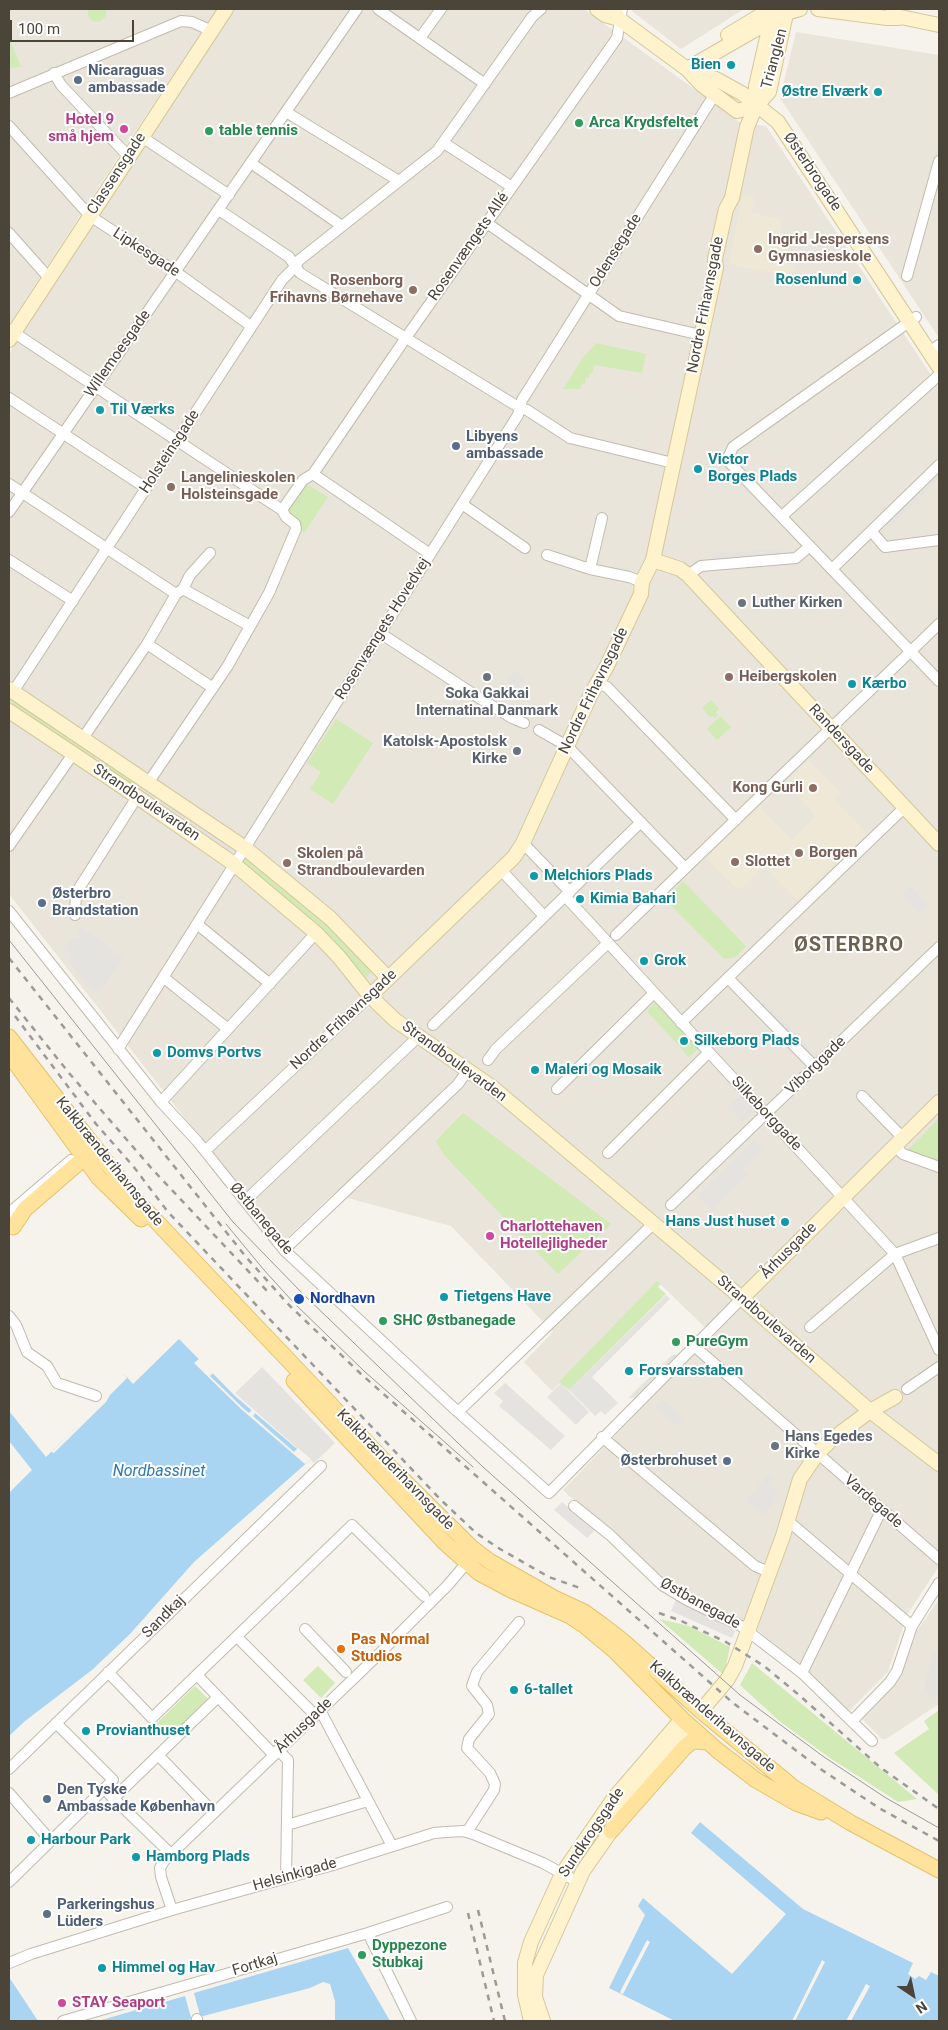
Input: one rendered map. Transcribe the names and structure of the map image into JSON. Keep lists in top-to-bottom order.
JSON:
{
  "streets": {
    "main road": ["Kalkbrænderihavnsgade"],
    "street": [
      "Trianglen",
      "Østerbrogade",
      "Classensgade",
      "Rosenvængets Allé",
      "Odensegade",
      "Lipkesgade",
      "Nordre Frihavnsgade",
      "Willemoesgade",
      "Holsteinsgade",
      "Rosenvængets Hovedvej",
      "Randersgade",
      "Strandboulevarden",
      "Viborggade",
      "Silkeborggade",
      "Østbanegade",
      "Århusgade",
      "Vardegade",
      "Sandkaj",
      "Sundkrogsgade",
      "Helsinkigade",
      "Fortkaj"
    ]
  },
  "crossings": [
    ["Trianglen", "Østerbrogade"],
    ["Trianglen", "Nordre Frihavnsgade"],
    ["Østerbrogade", "Rosenvængets Allé"],
    ["Østerbrogade", "Odensegade"],
    ["Østerbrogade", "Nordre Frihavnsgade"],
    ["Classensgade", "Lipkesgade"],
    ["Odensegade", "Rosenvængets Hovedvej"],
    ["Lipkesgade", "Willemoesgade"],
    ["Lipkesgade", "Holsteinsgade"],
    ["Nordre Frihavnsgade", "Randersgade"],
    ["Nordre Frihavnsgade", "Strandboulevarden"],
    ["Nordre Frihavnsgade", "Østbanegade"],
    ["Holsteinsgade", "Strandboulevarden"],
    ["Rosenvængets Hovedvej", "Strandboulevarden"],
    ["Rosenvængets Hovedvej", "Østbanegade"],
    ["Strandboulevarden", "Århusgade"],
    ["Viborggade", "Silkeborggade"],
    ["Silkeborggade", "Århusgade"],
    ["Kalkbrænderihavnsgade", "Århusgade"],
    ["Kalkbrænderihavnsgade", "Sundkrogsgade"],
    ["Østbanegade", "Århusgade"],
    ["Århusgade", "Vardegade"],
    ["Århusgade", "Helsinkigade"],
    ["Sundkrogsgade", "Helsinkigade"]
  ],
  "districts": ["ØSTERBRO"],
  "water": ["Nordbassinet"],
  "places": [
    "Bien",
    "Nicaraguas ambassade",
    "Østre Elværk",
    "Arca Krydsfeltet",
    "Hotel 9 små hjem",
    "table tennis",
    "Ingrid Jespersens Gymnasieskole",
    "Rosenlund",
    "Rosenborg Frihavns Børnehave",
    "Til Værks",
    "Libyens ambassade",
    "Victor Borges Plads",
    "Langelinieskolen Holsteinsgade",
    "Luther Kirken",
    "Soka Gakkai Internatinal Danmark",
    "Heibergskolen",
    "Kærbo",
    "Katolsk-Apostolsk Kirke",
    "Kong Gurli",
    "Borgen",
    "Slottet",
    "Skolen på Strandboulevarden",
    "Melchiors Plads",
    "Kimia Bahari",
    "Østerbro Brandstation",
    "Grok",
    "Silkeborg Plads",
    "Domvs Portvs",
    "Maleri og Mosaik",
    "Hans Just huset",
    "Charlottehaven Hotellejligheder",
    "Tietgens Have",
    "Nordhavn",
    "SHC Østbanegade",
    "PureGym",
    "Forsvarsstaben",
    "Hans Egedes Kirke",
    "Østerbrohuset",
    "Pas Normal Studios",
    "6-tallet",
    "Provianthuset",
    "Den Tyske Ambassade København",
    "Harbour Park",
    "Hamborg Plads",
    "Parkeringshus Lüders",
    "Dyppezone Stubkaj",
    "Himmel og Hav",
    "STAY Seaport"
  ],
  "scale_bar": "100 m",
  "north": "bottom right"
}
